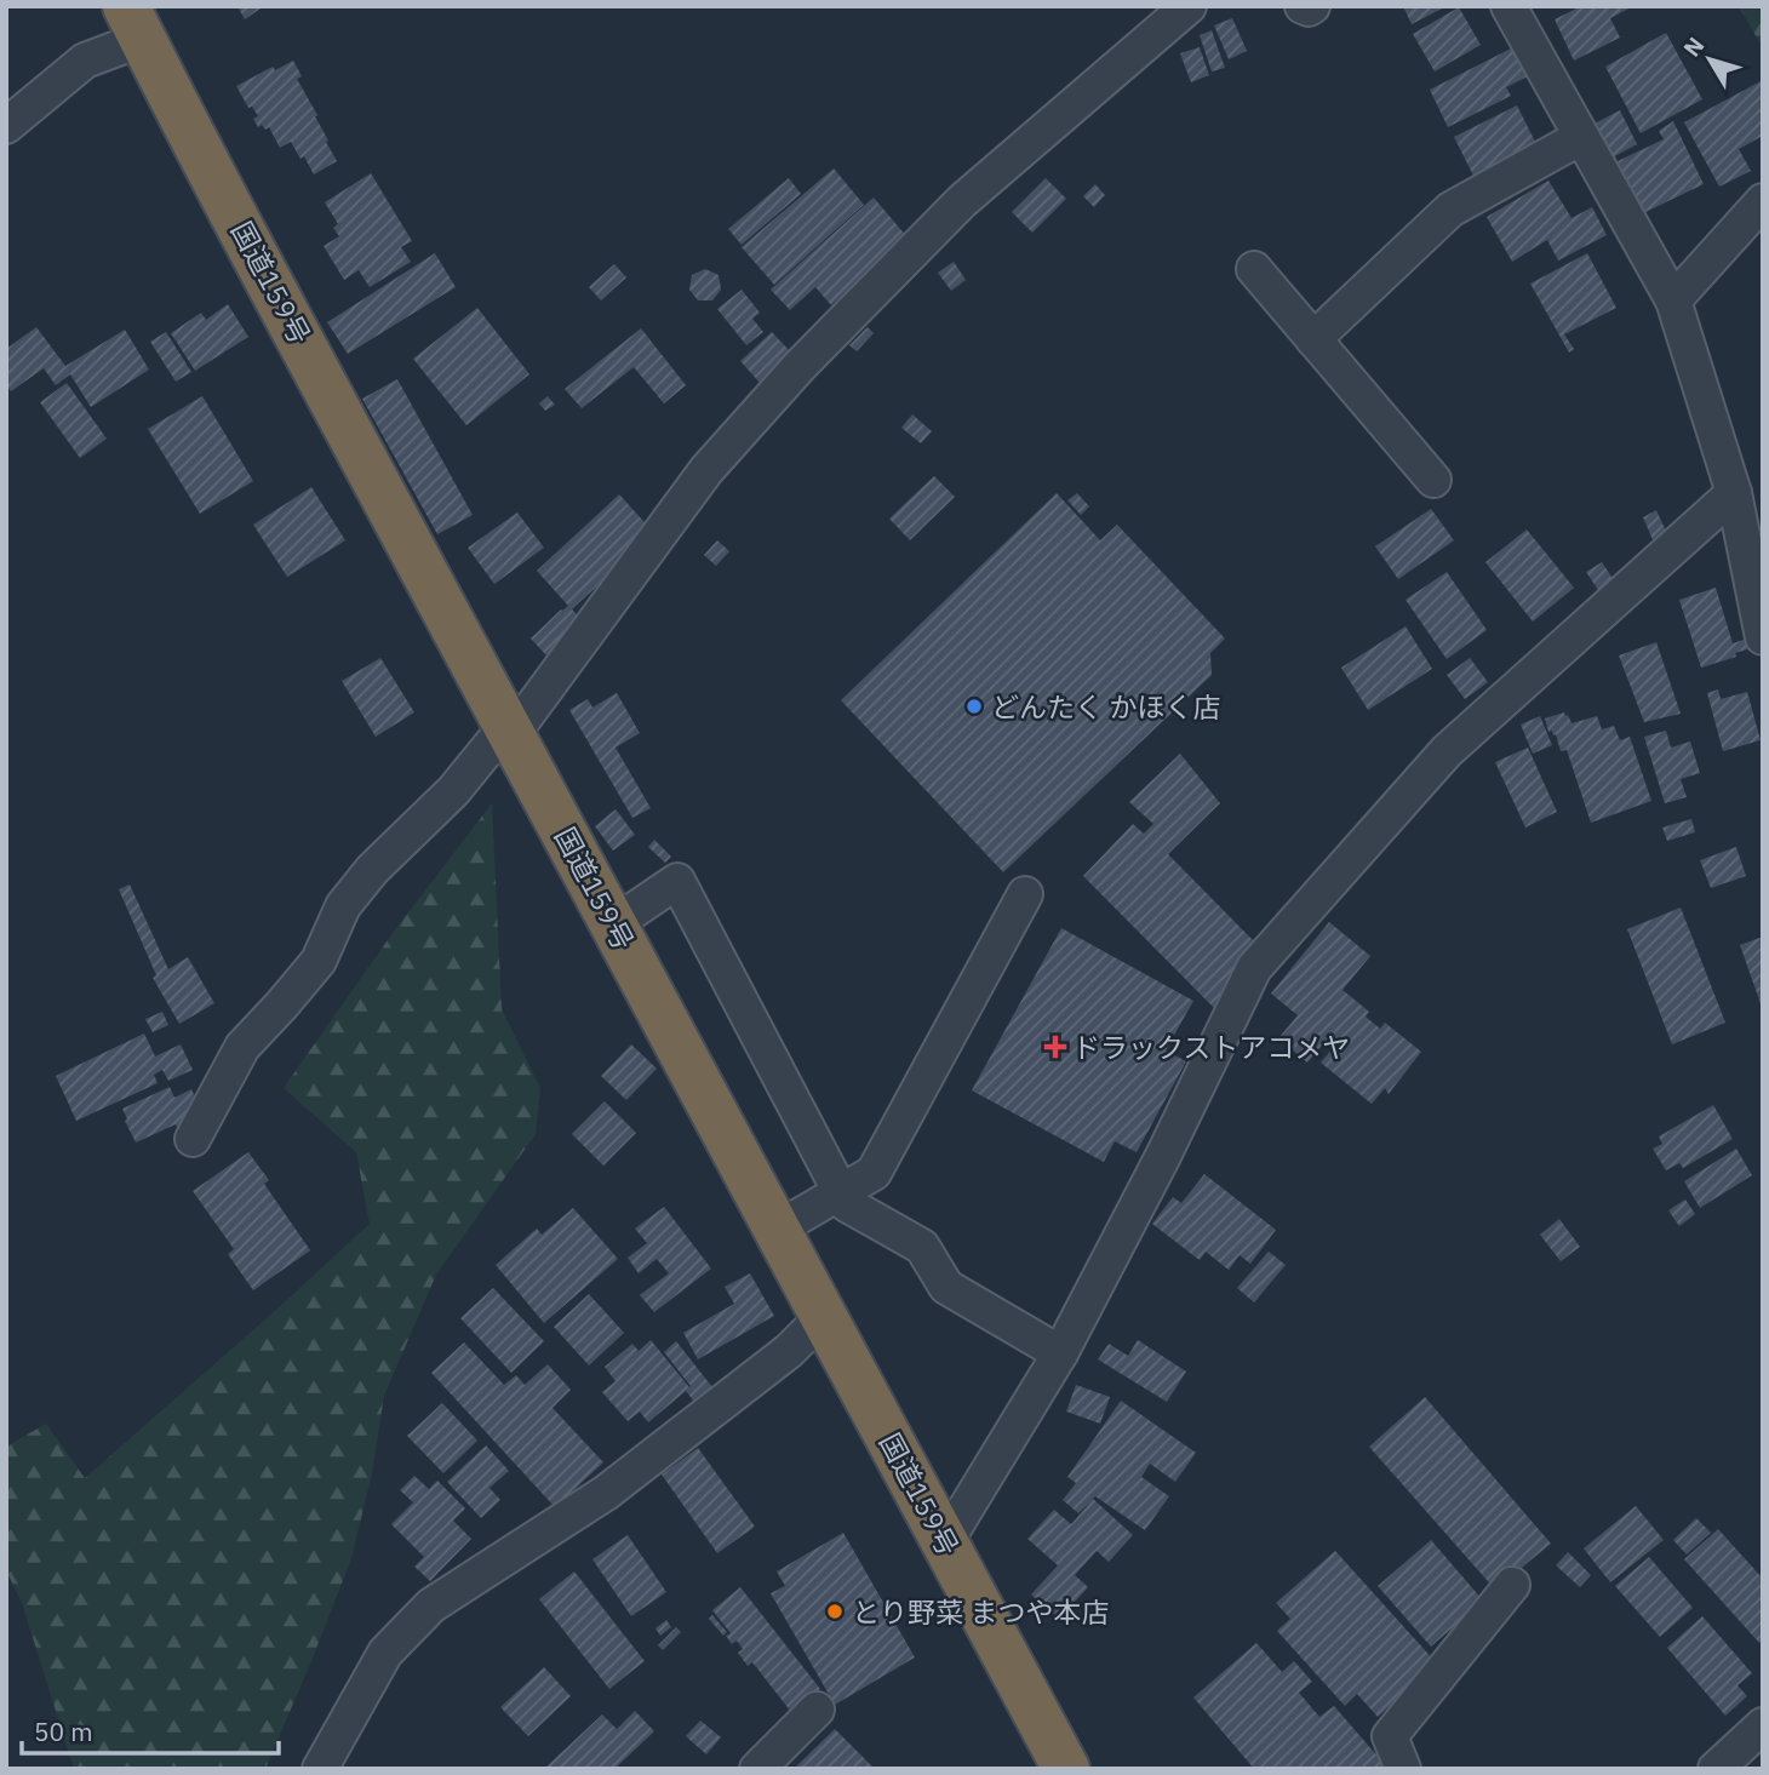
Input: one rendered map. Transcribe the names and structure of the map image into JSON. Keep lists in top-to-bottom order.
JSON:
{
  "streets": {
    "highway": ["国道159号"]
  },
  "places": {
    "other": ["どんたく かほく店", "とり野菜 まつや本店"],
    "health": ["ドラックストアコメヤ"]
  },
  "scale_bar": "50 m",
  "north": "top left"
}
